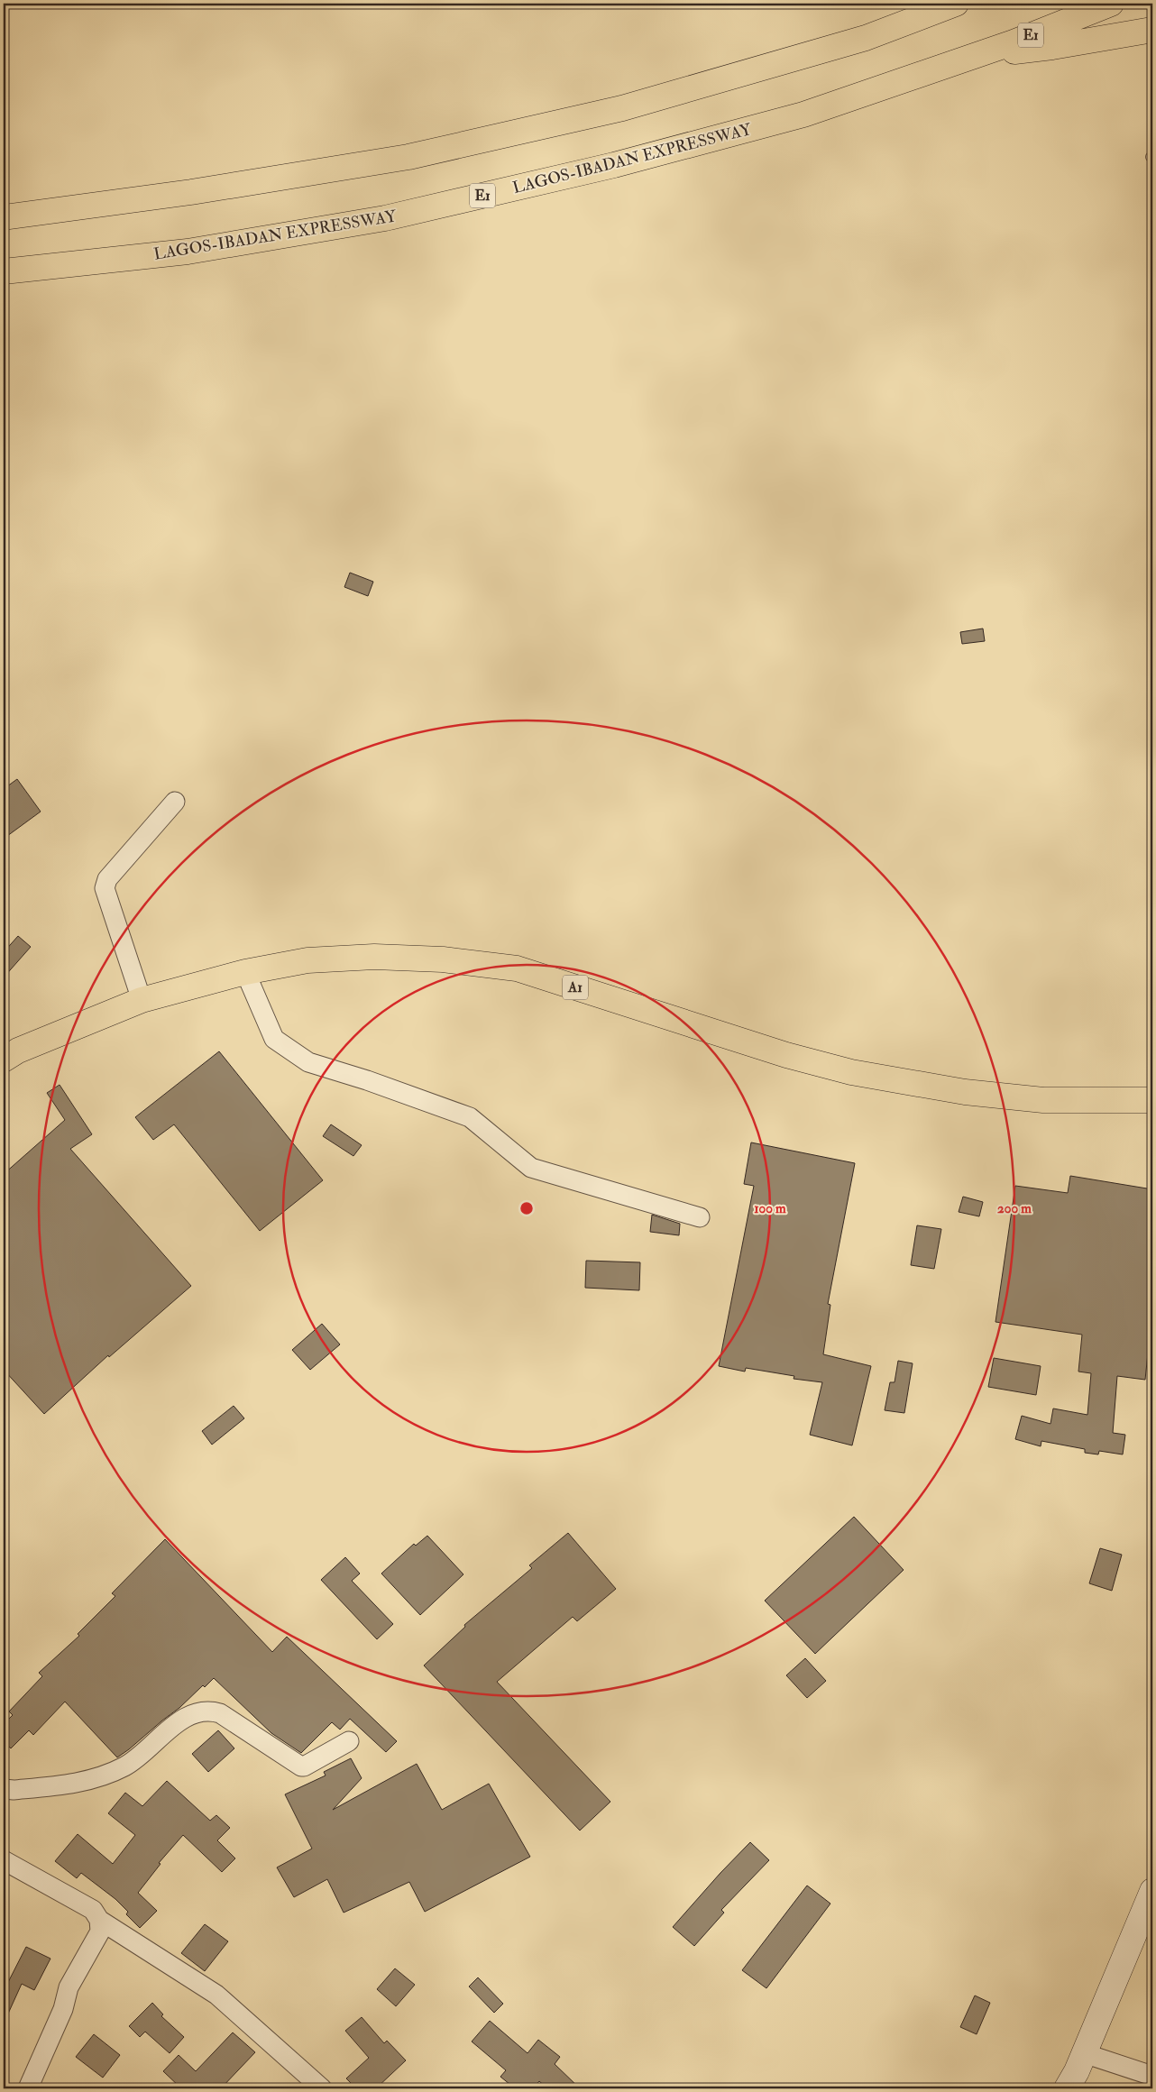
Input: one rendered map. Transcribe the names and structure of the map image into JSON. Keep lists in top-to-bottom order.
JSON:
{
  "streets": {
    "highway": ["E1", "LAGOS-IBADAN EXPRESSWAY", "A1"]
  },
  "rings": ["100 m", "200 m"]
}
